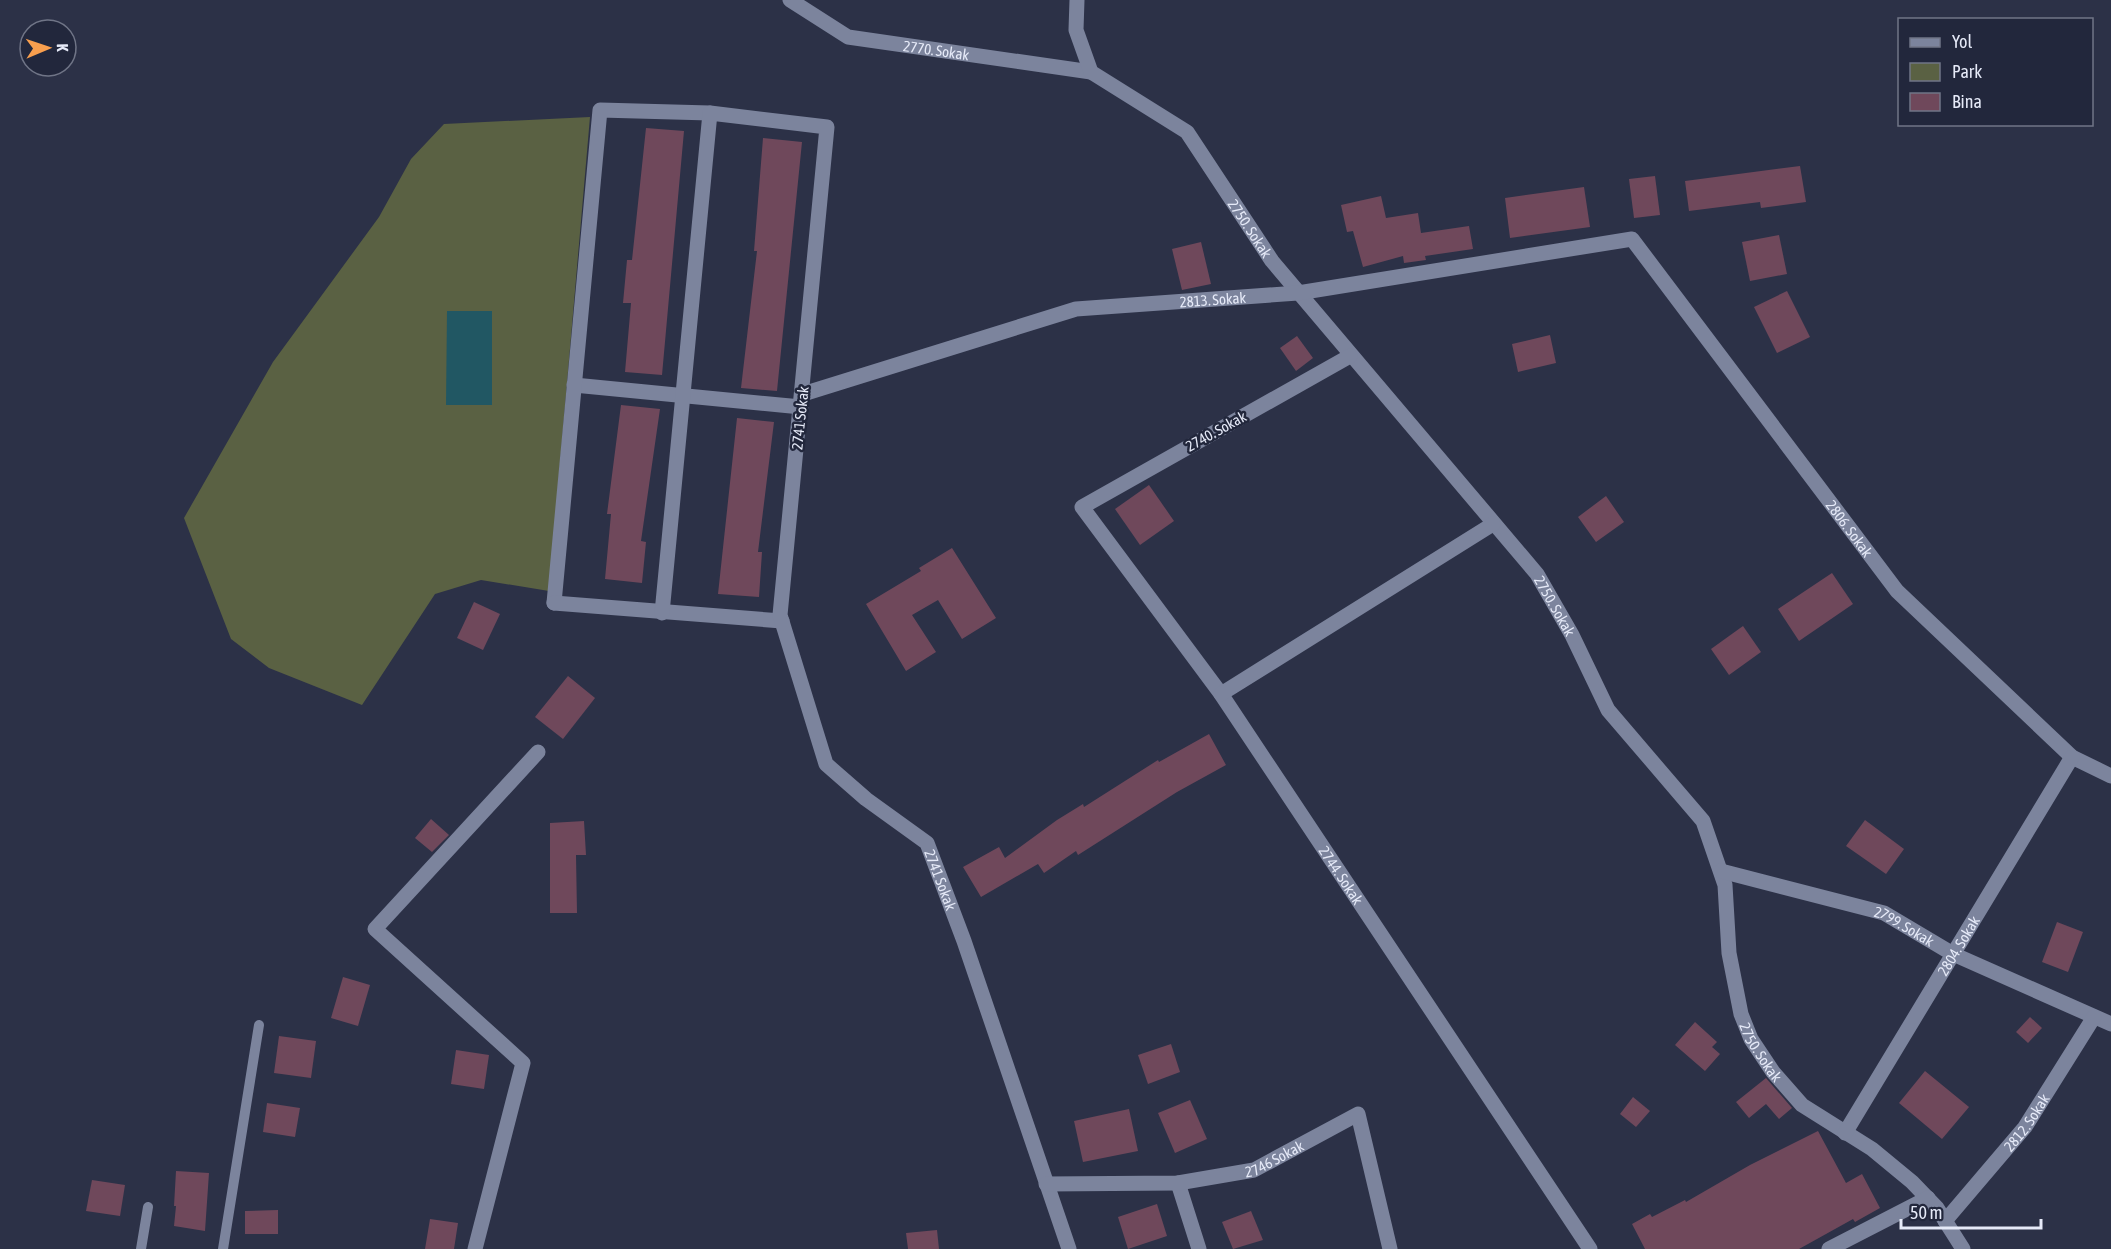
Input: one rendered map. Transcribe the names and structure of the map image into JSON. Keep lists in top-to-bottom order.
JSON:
{
  "streets": {
    "street": [
      "2770. Sokak",
      "2750. Sokak",
      "2813. Sokak",
      "2741 Sokak",
      "2740. Sokak",
      "2806. Sokak",
      "2744. Sokak",
      "2799. Sokak",
      "2804. Sokak",
      "2812. Sokak",
      "2746 Sokak"
    ]
  },
  "crossings": [
    ["2770. Sokak", "2750. Sokak"],
    ["2750. Sokak", "2813. Sokak"],
    ["2750. Sokak", "2740. Sokak"],
    ["2750. Sokak", "2799. Sokak"],
    ["2750. Sokak", "2804. Sokak"],
    ["2750. Sokak", "2812. Sokak"],
    ["2813. Sokak", "2741 Sokak"],
    ["2813. Sokak", "2806. Sokak"],
    ["2741 Sokak", "2746 Sokak"],
    ["2740. Sokak", "2744. Sokak"],
    ["2806. Sokak", "2804. Sokak"],
    ["2799. Sokak", "2804. Sokak"],
    ["2799. Sokak", "2812. Sokak"]
  ],
  "legend": ["Yol", "Park", "Bina"],
  "scale_bar": "50 m",
  "north": "right"
}
